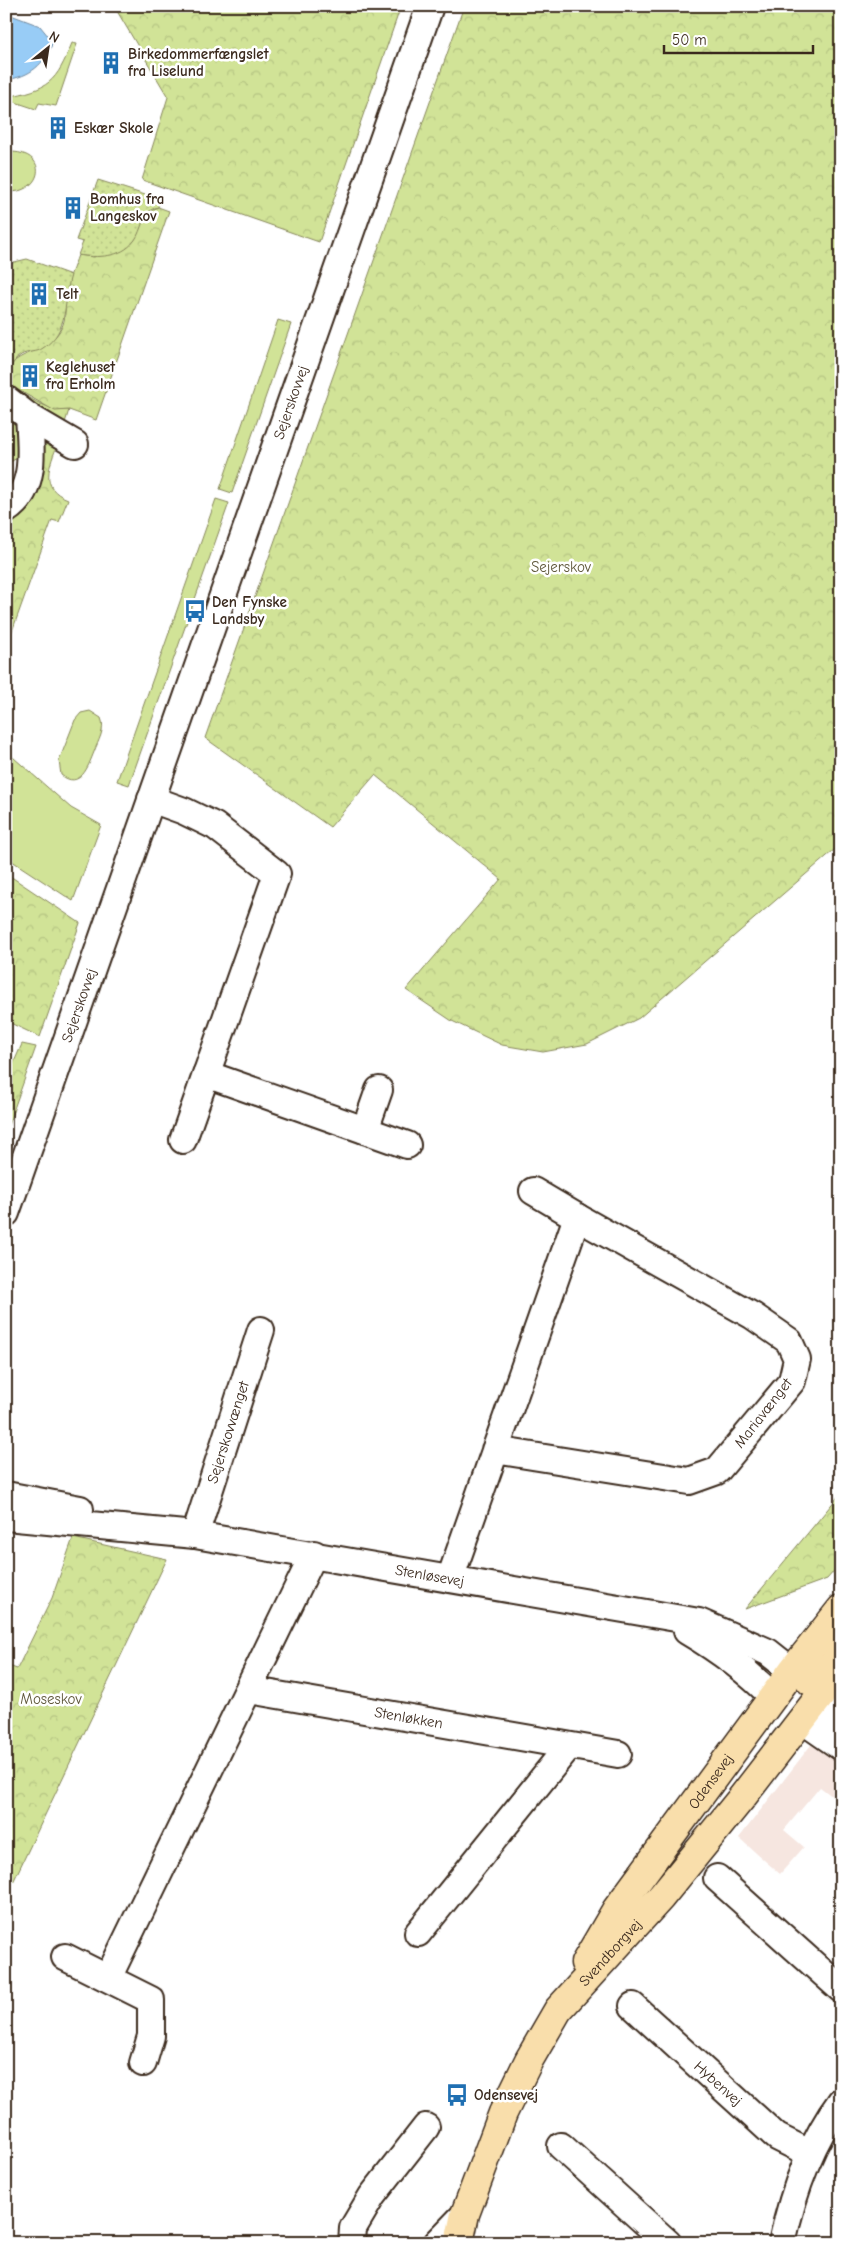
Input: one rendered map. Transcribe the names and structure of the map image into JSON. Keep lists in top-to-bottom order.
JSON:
{
  "streets": {
    "main road": ["Odensevej", "Svendborgvej"],
    "street": [
      "Sejerskovvej",
      "Mariavænget",
      "Sejerskovvænget",
      "Stenløsevej",
      "Stenløkken",
      "Hybenvej"
    ]
  },
  "crossings": [
    ["Sejerskovvænget", "Stenløsevej"],
    ["Stenløsevej", "Odensevej"],
    ["Stenløsevej", "Svendborgvej"],
    ["Odensevej", "Svendborgvej"]
  ],
  "parks": ["Sejerskov", "Moseskov"],
  "places": {
    "building": [
      "Birkedommerfængslet fra Liselund",
      "Eskær Skole",
      "Bomhus fra Langeskov",
      "Telt",
      "Keglehuset fra Erholm"
    ],
    "bus stop": ["Den Fynske Landsby", "Odensevej"]
  },
  "scale_bar": "50 m",
  "north": "top right"
}
